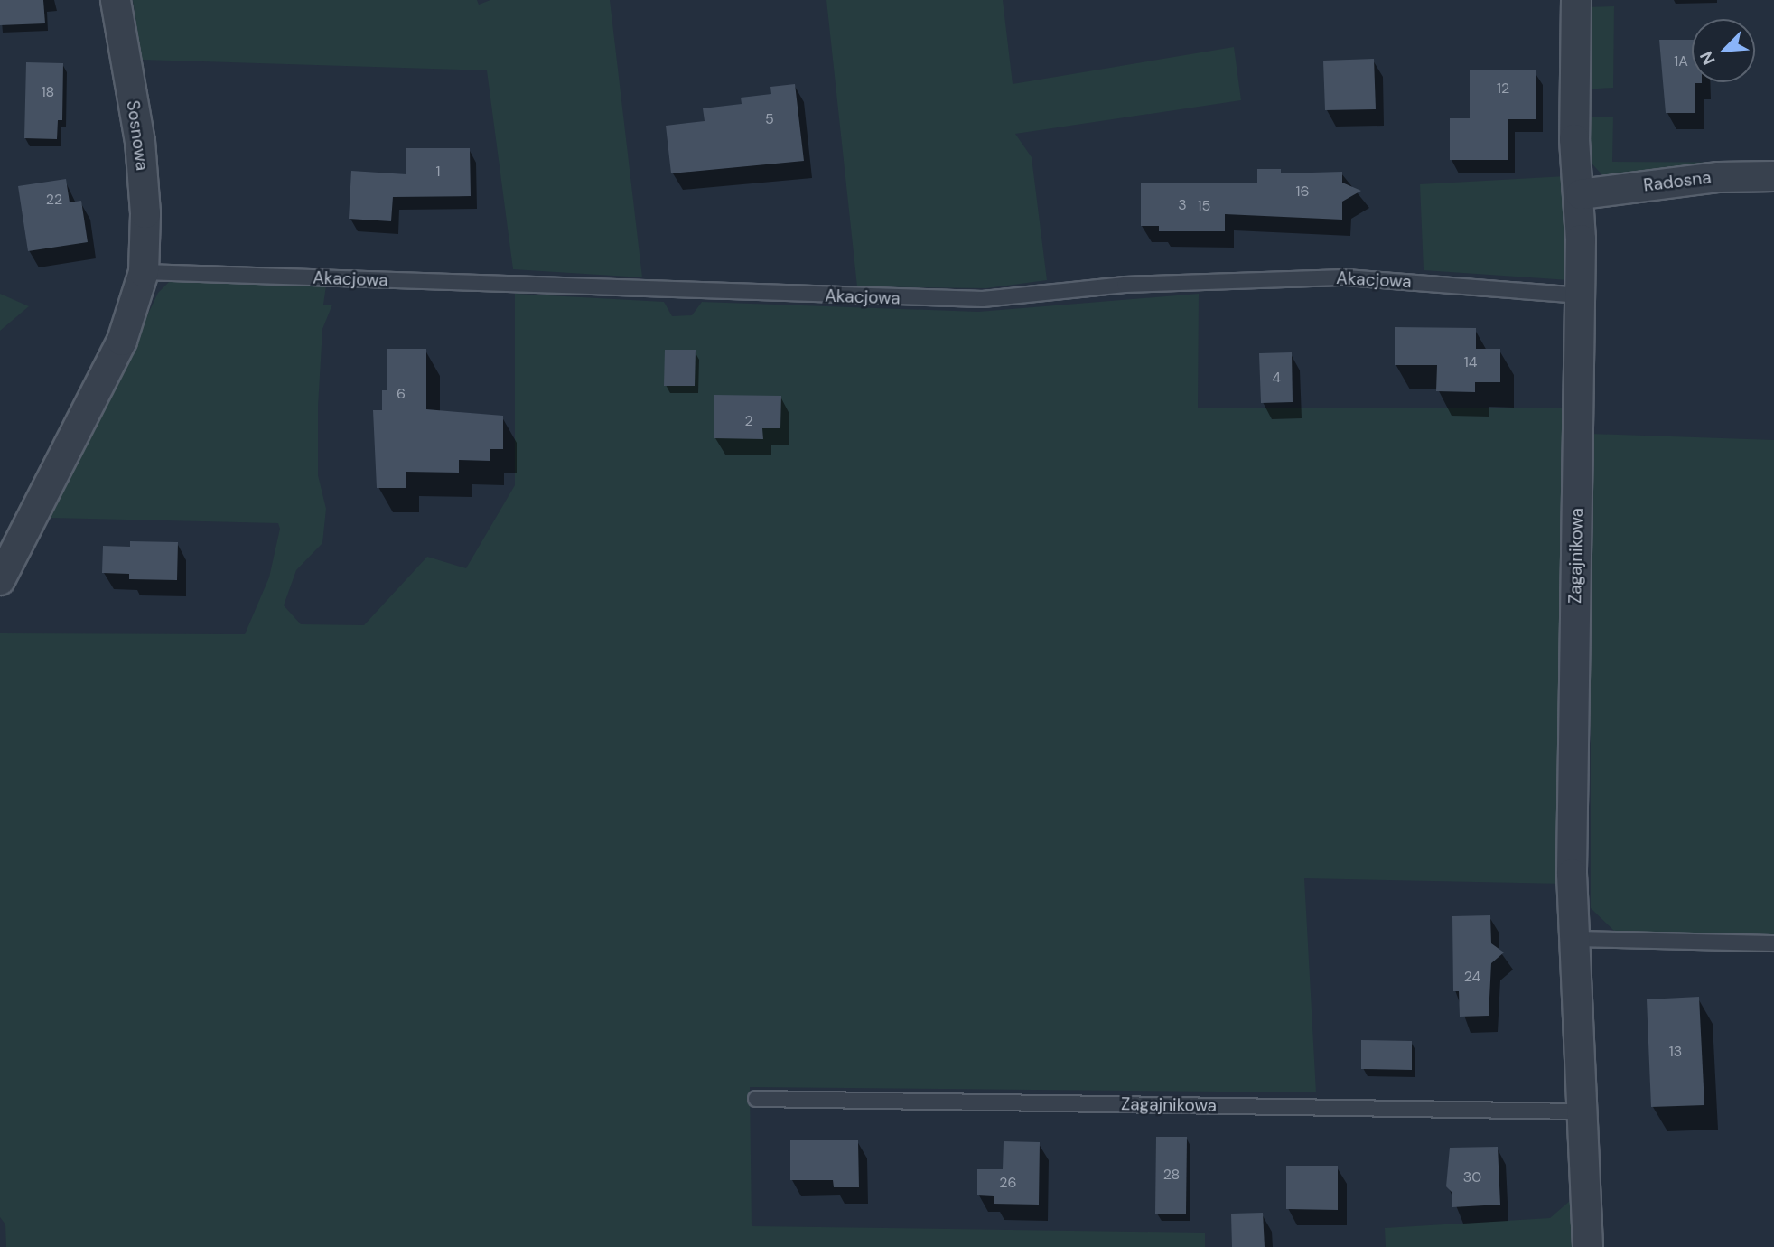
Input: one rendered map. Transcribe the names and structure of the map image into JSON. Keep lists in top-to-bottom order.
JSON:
{
  "streets": {
    "street": ["Sosnowa", "Radosna", "Zagajnikowa"],
    "lane": ["Akacjowa"]
  },
  "crossings": [
    ["Sosnowa", "Akacjowa"],
    ["Radosna", "Zagajnikowa"],
    ["Akacjowa", "Zagajnikowa"]
  ],
  "house_numbers": [
    "1A",
    "12",
    "18",
    "5",
    "1",
    "16",
    "22",
    "3",
    "15",
    "14",
    "4",
    "6",
    "2",
    "24",
    "13",
    "28",
    "30",
    "26"
  ],
  "north": "bottom left"
}
